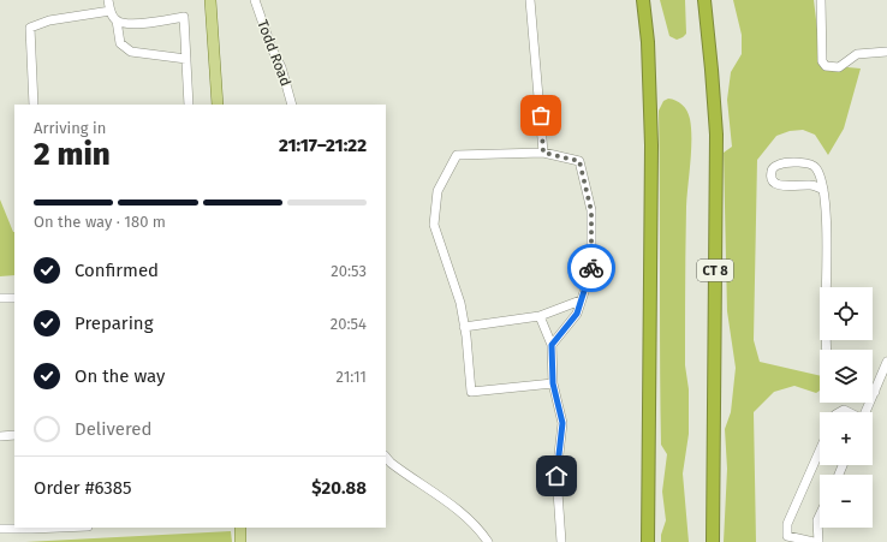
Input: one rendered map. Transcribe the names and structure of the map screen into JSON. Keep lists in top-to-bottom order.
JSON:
{
  "streets": {
    "highway": ["CT 8"],
    "street": ["Todd Road"]
  },
  "page": {
    "heading": ["2 min", "Arriving in", "21:17–21:22"],
    "panel": ["Order #6385", "$20.88"],
    "bar": "On the way · 180 m",
    "list": [
      ["Confirmed", "20:53"],
      ["Preparing", "20:54"],
      ["On the way", "21:11"],
      "Delivered"
    ],
    "map_buttons": ["+", "−"]
  }
}
